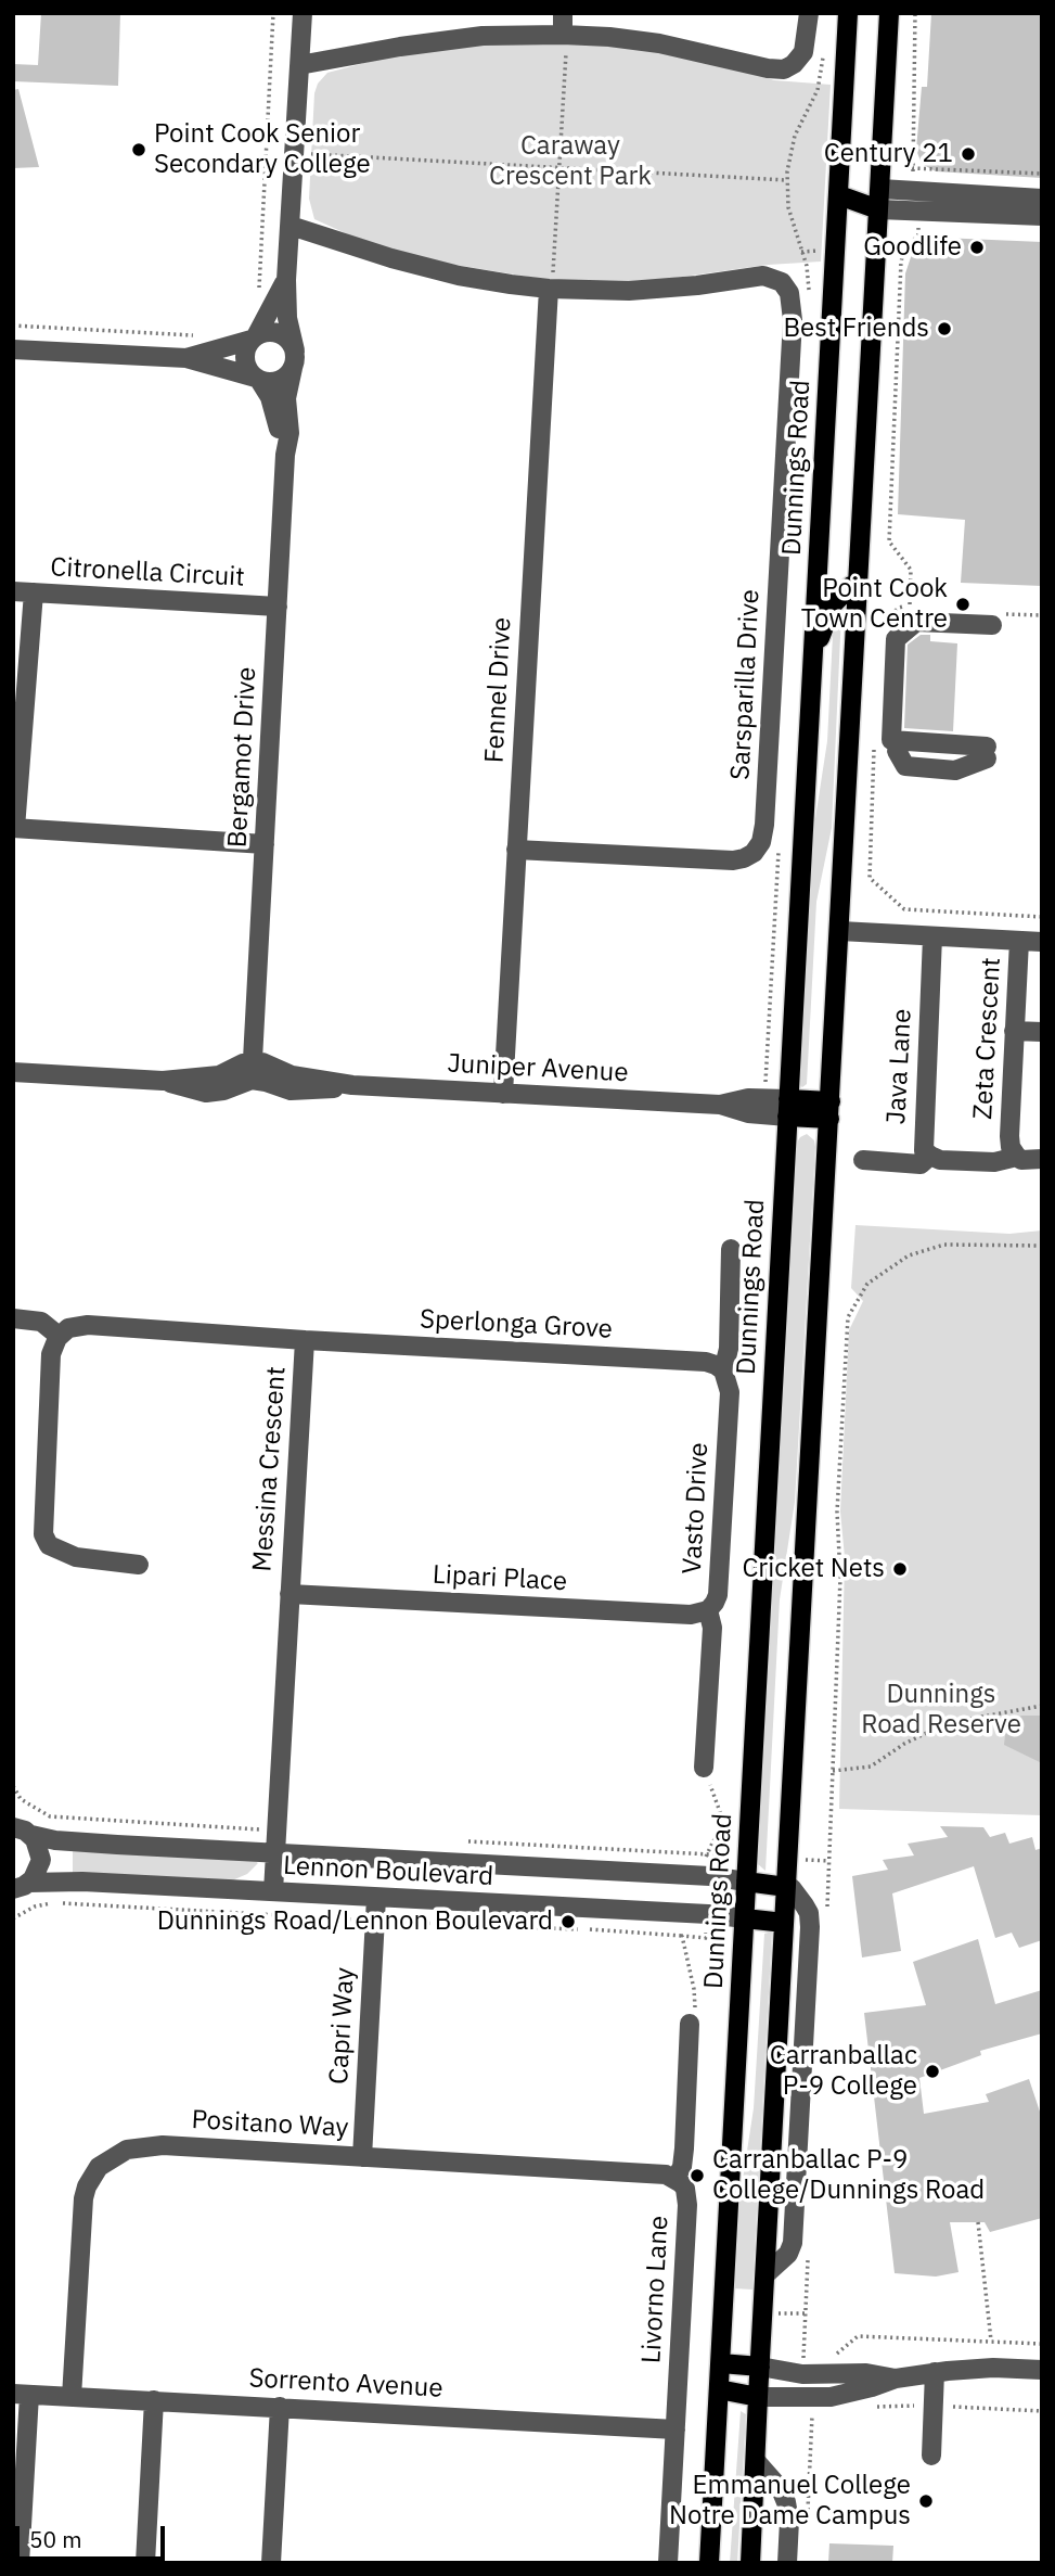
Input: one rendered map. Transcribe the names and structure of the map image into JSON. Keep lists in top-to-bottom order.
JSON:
{
  "streets": {
    "main road": ["Dunnings Road"],
    "street": [
      "Citronella Circuit",
      "Sarsparilla Drive",
      "Fennel Drive",
      "Bergamot Drive",
      "Zeta Crescent",
      "Java Lane",
      "Juniper Avenue",
      "Sperlonga Grove",
      "Messina Crescent",
      "Vasto Drive",
      "Lipari Place",
      "Lennon Boulevard",
      "Capri Way",
      "Positano Way",
      "Livorno Lane",
      "Sorrento Avenue"
    ]
  },
  "crossings": [
    ["Dunnings Road", "Juniper Avenue"],
    ["Dunnings Road", "Lennon Boulevard"],
    ["Citronella Circuit", "Bergamot Drive"],
    ["Sarsparilla Drive", "Fennel Drive"],
    ["Fennel Drive", "Juniper Avenue"],
    ["Bergamot Drive", "Juniper Avenue"],
    ["Zeta Crescent", "Java Lane"],
    ["Sperlonga Grove", "Messina Crescent"],
    ["Sperlonga Grove", "Vasto Drive"],
    ["Messina Crescent", "Lipari Place"],
    ["Messina Crescent", "Lennon Boulevard"],
    ["Vasto Drive", "Lipari Place"],
    ["Lennon Boulevard", "Capri Way"],
    ["Capri Way", "Positano Way"],
    ["Positano Way", "Livorno Lane"],
    ["Positano Way", "Sorrento Avenue"],
    ["Livorno Lane", "Sorrento Avenue"]
  ],
  "parks": ["Caraway Crescent Park", "Dunnings Road Reserve"],
  "places": [
    "Point Cook Senior Secondary College",
    "Century 21",
    "Goodlife",
    "Best Friends",
    "Point Cook Town Centre",
    "Cricket Nets",
    "Dunnings Road/Lennon Boulevard",
    "Carranballac P-9 College",
    "Carranballac P-9 College/Dunnings Road",
    "Emmanuel College Notre Dame Campus"
  ],
  "scale_bar": "50 m"
}
